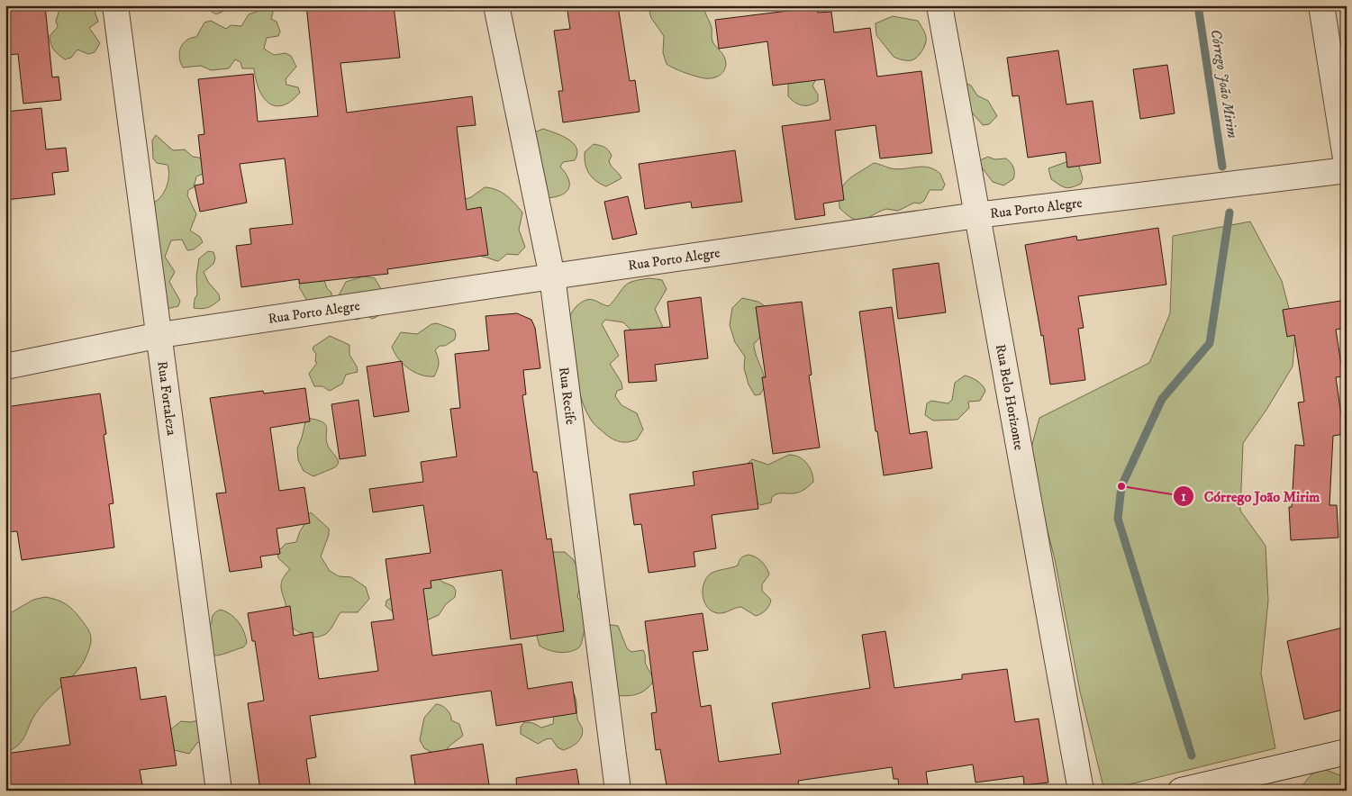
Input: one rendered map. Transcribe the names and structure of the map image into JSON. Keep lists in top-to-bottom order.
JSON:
{
  "streets": {
    "street": [
      "Rua Porto Alegre",
      "Rua Recife",
      "Rua Fortaleza",
      "Rua Belo Horizonte"
    ]
  },
  "crossings": [
    ["Rua Porto Alegre", "Rua Recife"],
    ["Rua Porto Alegre", "Rua Fortaleza"],
    ["Rua Porto Alegre", "Rua Belo Horizonte"]
  ],
  "water": ["Córrego João Mirim"],
  "places": ["Córrego João Mirim"]
}
